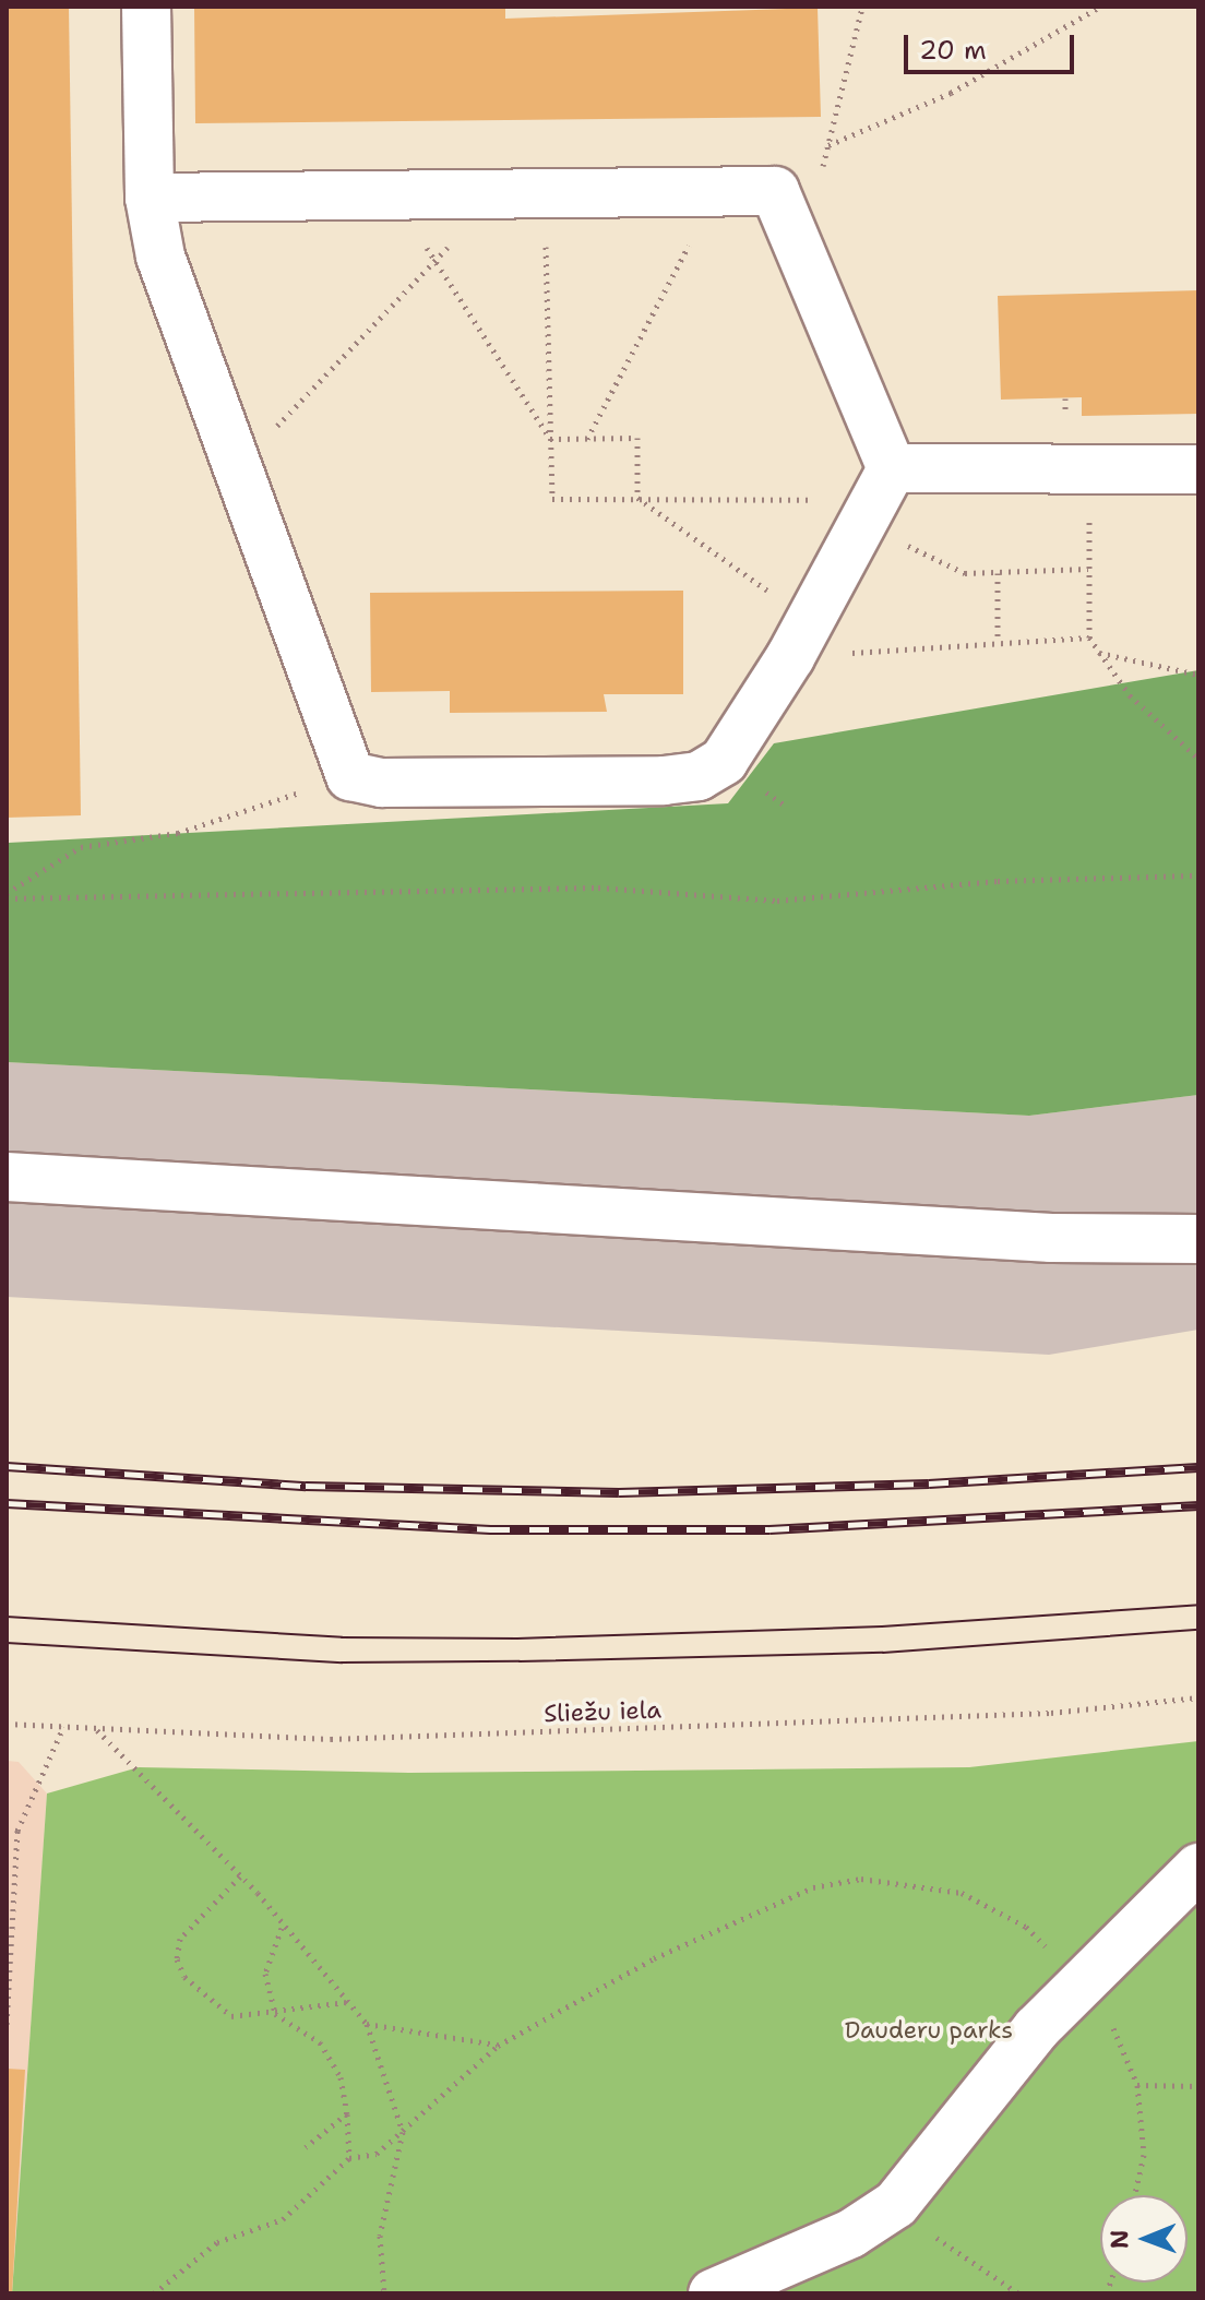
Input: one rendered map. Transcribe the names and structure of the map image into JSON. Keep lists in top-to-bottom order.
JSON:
{
  "streets": {
    "path": ["Sliežu iela"]
  },
  "parks": ["Dauderu parks"],
  "scale_bar": "20 m",
  "north": "left"
}
